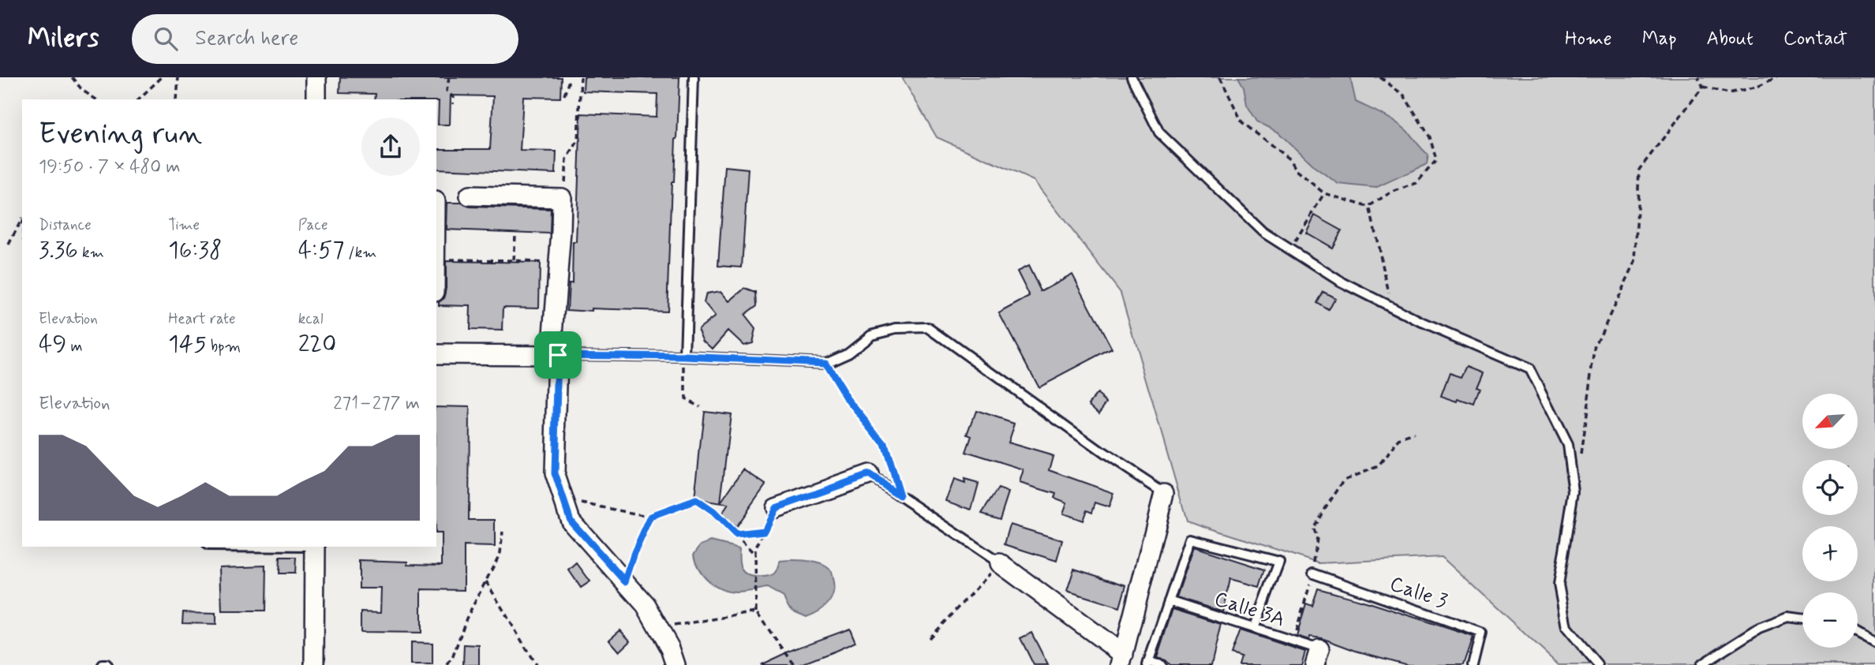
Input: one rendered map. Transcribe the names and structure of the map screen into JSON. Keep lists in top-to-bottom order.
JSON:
{
  "streets": {
    "lane": ["Calle 3", "Calle 3A"]
  },
  "north": "bottom left",
  "page": {
    "header": "Milers",
    "search": "Search here",
    "nav": [
      "Home",
      "Map",
      "About",
      "Contact"
    ],
    "heading": ["Evening run", "19:50 · 7 × 480 m"],
    "stats": [
      ["Distance", "3.36 km"],
      ["Time", "16:38"],
      ["Pace", "4:57 /km"],
      ["Elevation", "49 m"],
      ["Heart rate", "145 bpm"],
      ["kcal", "220"]
    ],
    "chart": ["Elevation", "271–277 m"],
    "map_buttons": ["+", "−"]
  }
}
